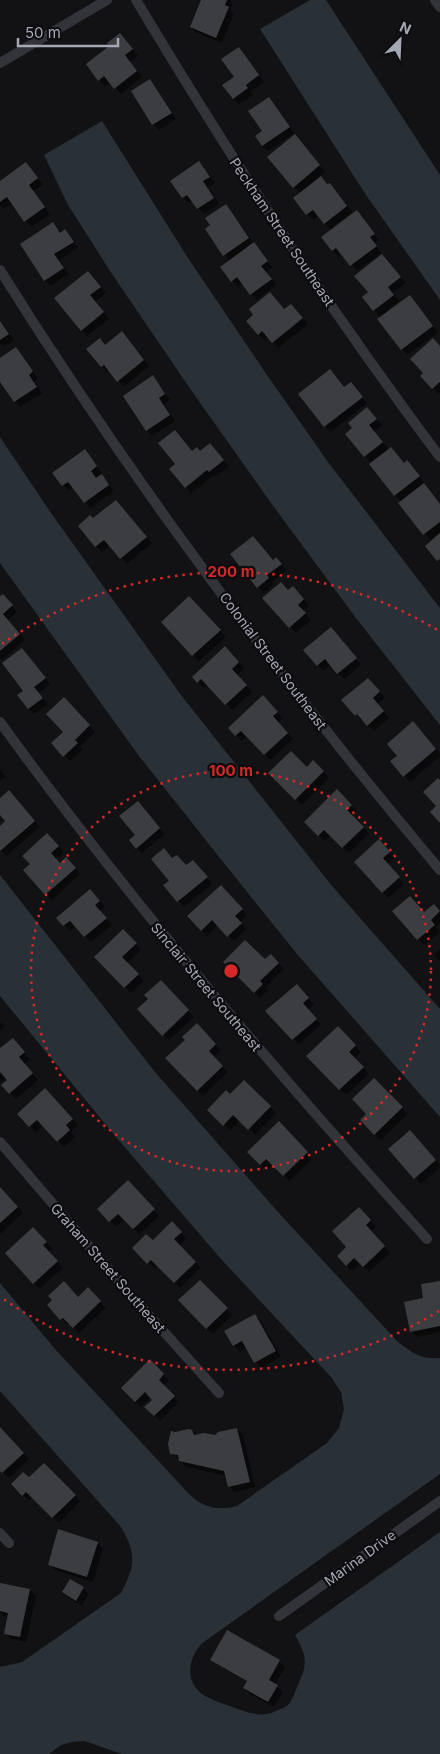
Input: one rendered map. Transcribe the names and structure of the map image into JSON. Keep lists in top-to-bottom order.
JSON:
{
  "streets": {
    "street": [
      "Peckham Street Southeast",
      "Colonial Street Southeast",
      "Sinclair Street Southeast",
      "Graham Street Southeast",
      "Marina Drive"
    ]
  },
  "scale_bar": "50 m",
  "north": "top right",
  "rings": ["200 m", "100 m"]
}
